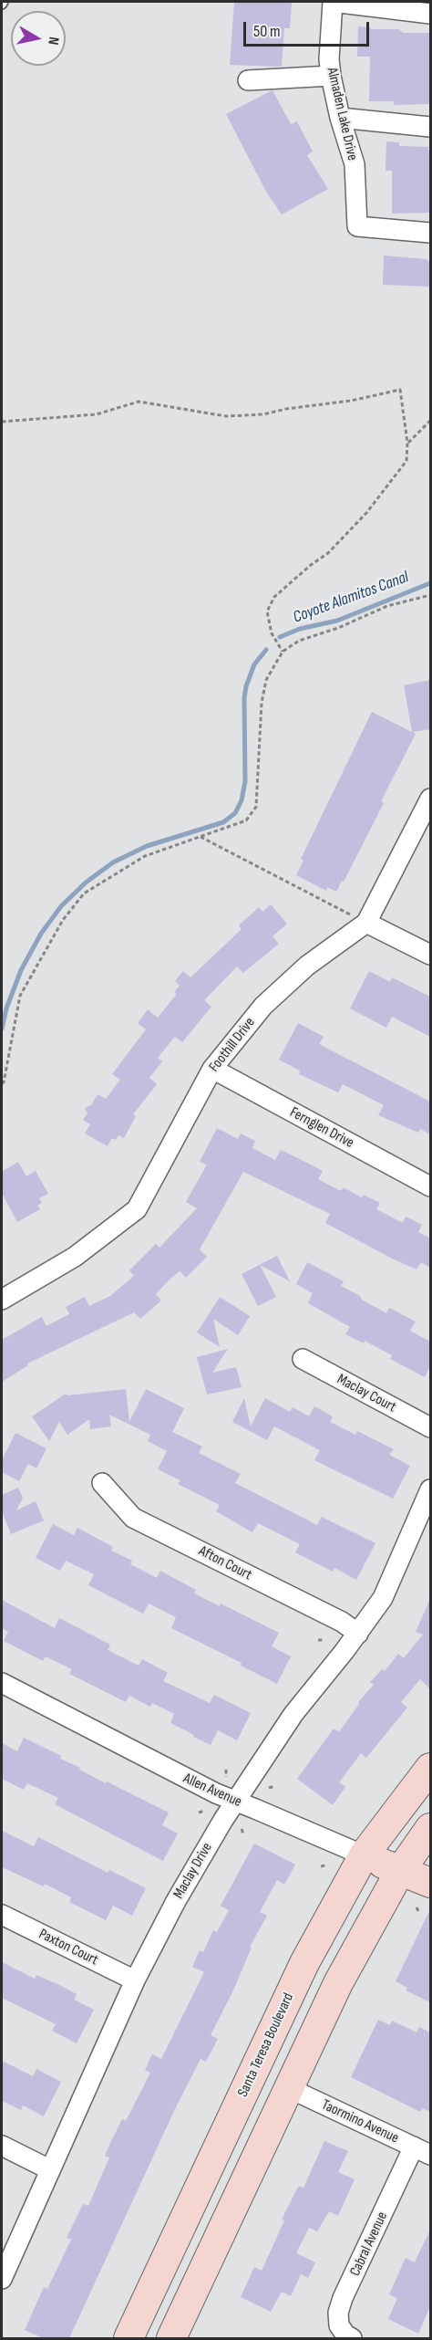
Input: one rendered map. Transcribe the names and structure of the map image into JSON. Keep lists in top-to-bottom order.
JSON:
{
  "streets": {
    "main road": ["Allen Avenue", "Santa Teresa Boulevard"],
    "street": [
      "Almaden Lake Drive",
      "Foothill Drive",
      "Fernglen Drive",
      "Maclay Court",
      "Afton Court",
      "Maclay Drive",
      "Paxton Court",
      "Taormino Avenue",
      "Cabral Avenue"
    ]
  },
  "crossings": [
    ["Foothill Drive", "Fernglen Drive"],
    ["Afton Court", "Maclay Drive"],
    ["Allen Avenue", "Maclay Drive"],
    ["Allen Avenue", "Santa Teresa Boulevard"],
    ["Maclay Drive", "Paxton Court"],
    ["Taormino Avenue", "Cabral Avenue"]
  ],
  "water": ["Coyote Alamitos Canal"],
  "scale_bar": "50 m",
  "north": "right"
}
